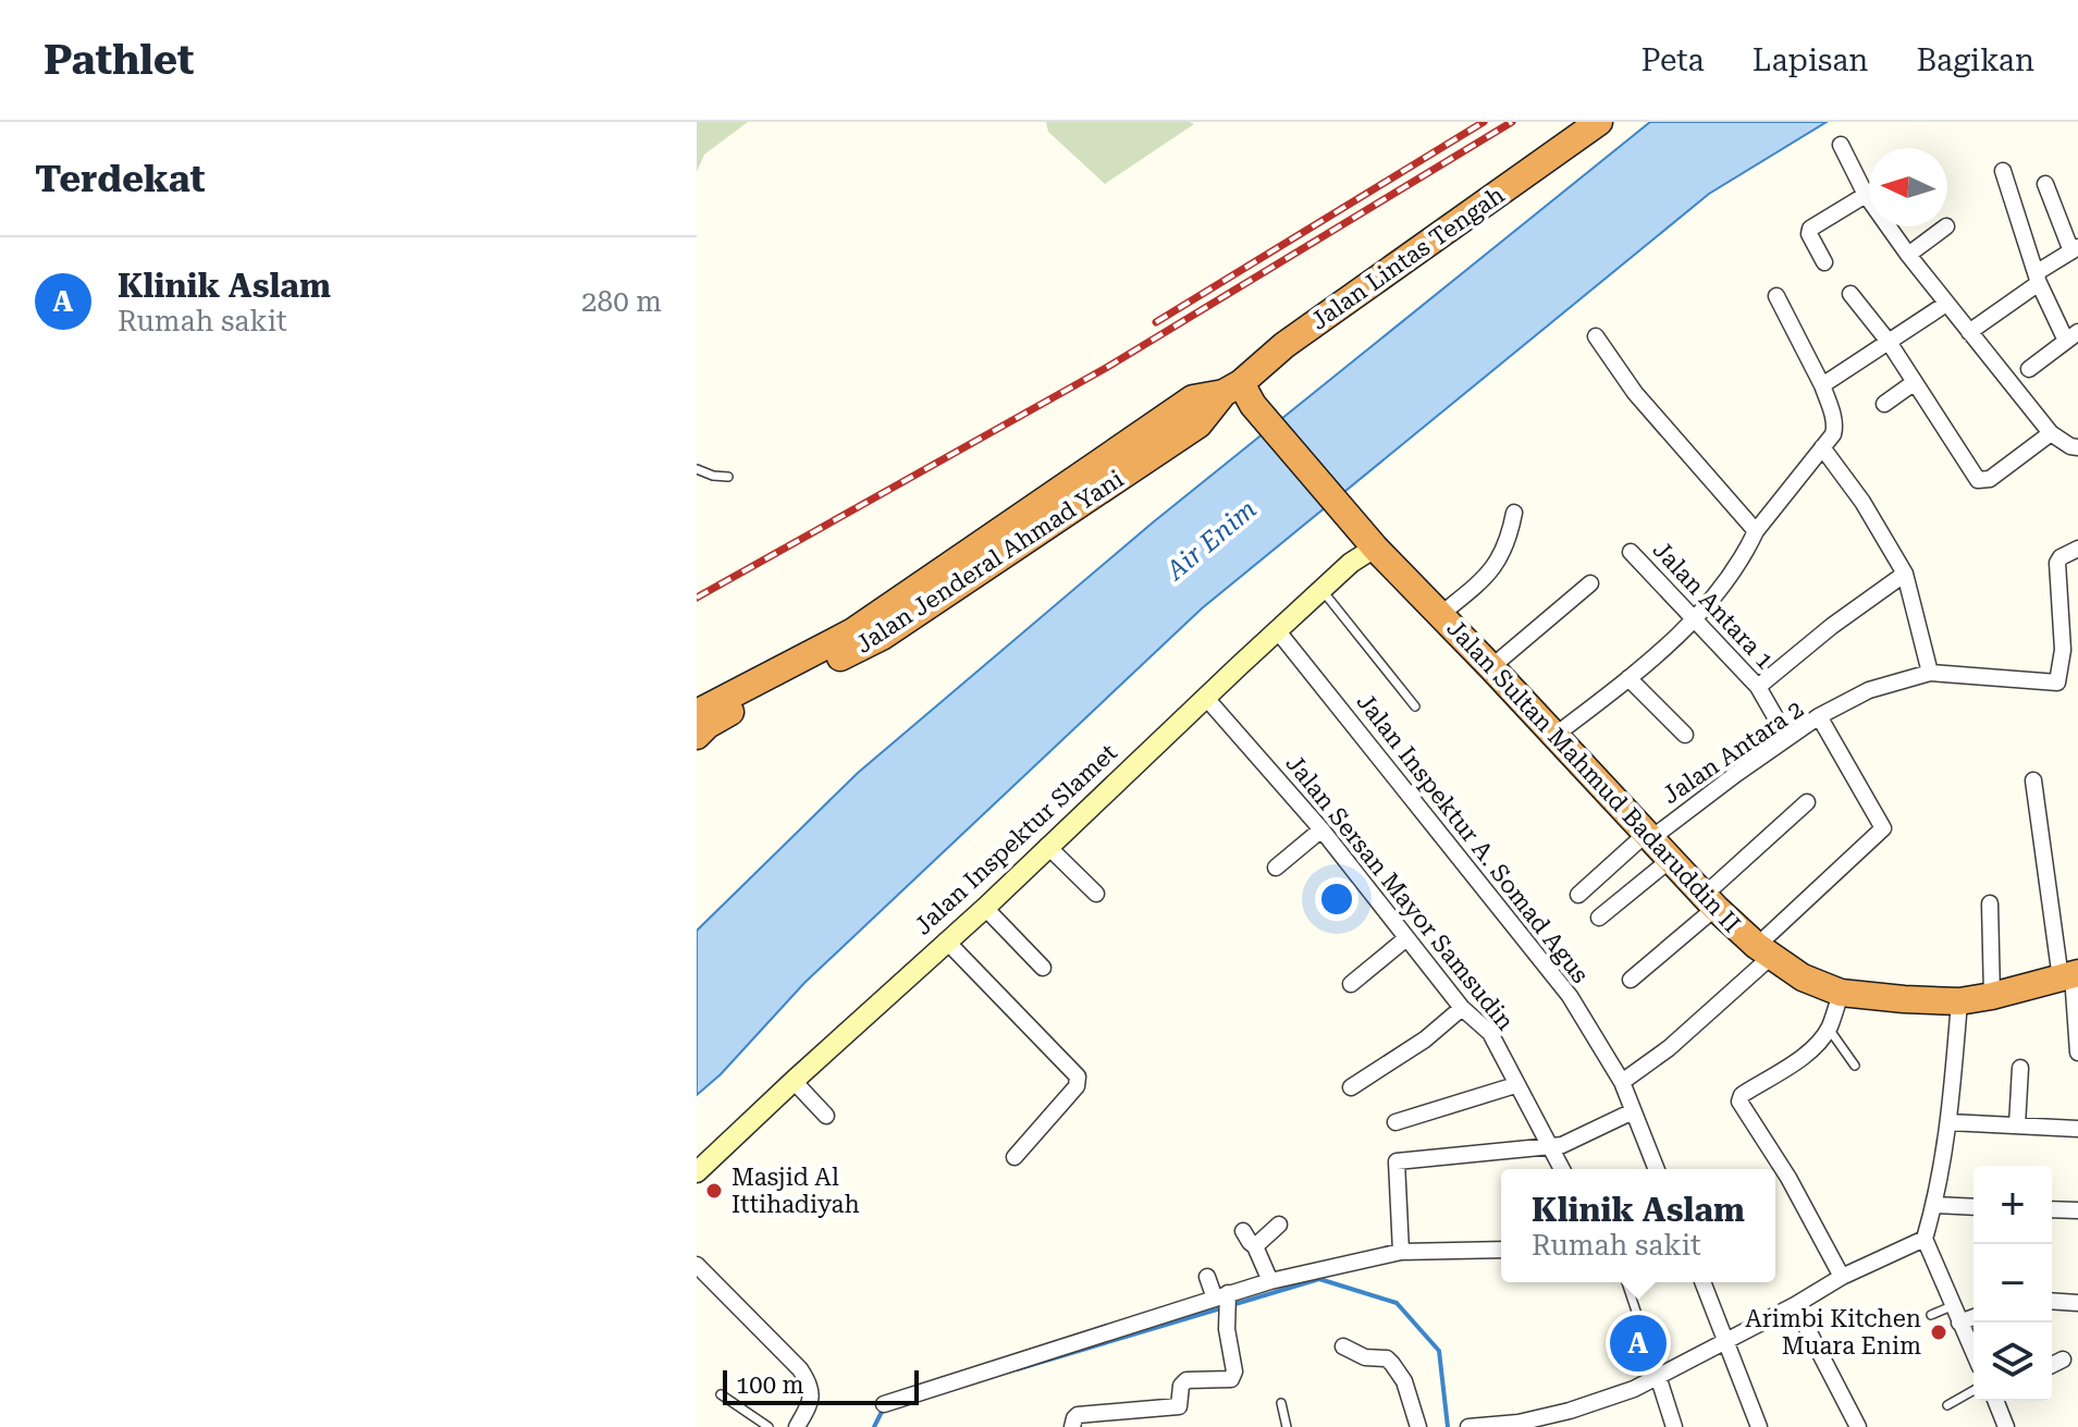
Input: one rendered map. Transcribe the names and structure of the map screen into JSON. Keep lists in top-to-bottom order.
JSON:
{
  "streets": {
    "highway": ["Jalan Lintas Tengah", "Jalan Jenderal Ahmad Yani", "Jalan Sultan Mahmud Badaruddin II"],
    "street": [
      "Jalan Antara 1",
      "Jalan Antara 2",
      "Jalan Inspektur A. Somad Agus",
      "Jalan Inspektur Slamet",
      "Jalan Sersan Mayor Samsudin"
    ]
  },
  "crossings": [
    ["Jalan Lintas Tengah", "Jalan Jenderal Ahmad Yani"],
    ["Jalan Lintas Tengah", "Jalan Sultan Mahmud Badaruddin II"],
    ["Jalan Jenderal Ahmad Yani", "Jalan Sultan Mahmud Badaruddin II"],
    ["Jalan Antara 1", "Jalan Antara 2"],
    ["Jalan Antara 2", "Jalan Sultan Mahmud Badaruddin II"],
    ["Jalan Sultan Mahmud Badaruddin II", "Jalan Inspektur Slamet"],
    ["Jalan Inspektur A. Somad Agus", "Jalan Inspektur Slamet"],
    ["Jalan Inspektur Slamet", "Jalan Sersan Mayor Samsudin"]
  ],
  "water": ["Air Enim"],
  "places": ["Masjid Al Ittihadiyah", "Arimbi Kitchen Muara Enim"],
  "scale_bar": "100 m",
  "north": "left",
  "page": {
    "header": "Pathlet",
    "nav": ["Peta", "Lapisan", "Bagikan"],
    "heading": "Terdekat",
    "list": [
      {
        "mark": "A",
        "name": "Klinik Aslam",
        "note": "Rumah sakit",
        "value": "280 m"
      }
    ],
    "map_buttons": ["+", "−"],
    "popup": ["Klinik Aslam", "Rumah sakit"],
    "pins": "A",
    "scale": "100 m"
  }
}
